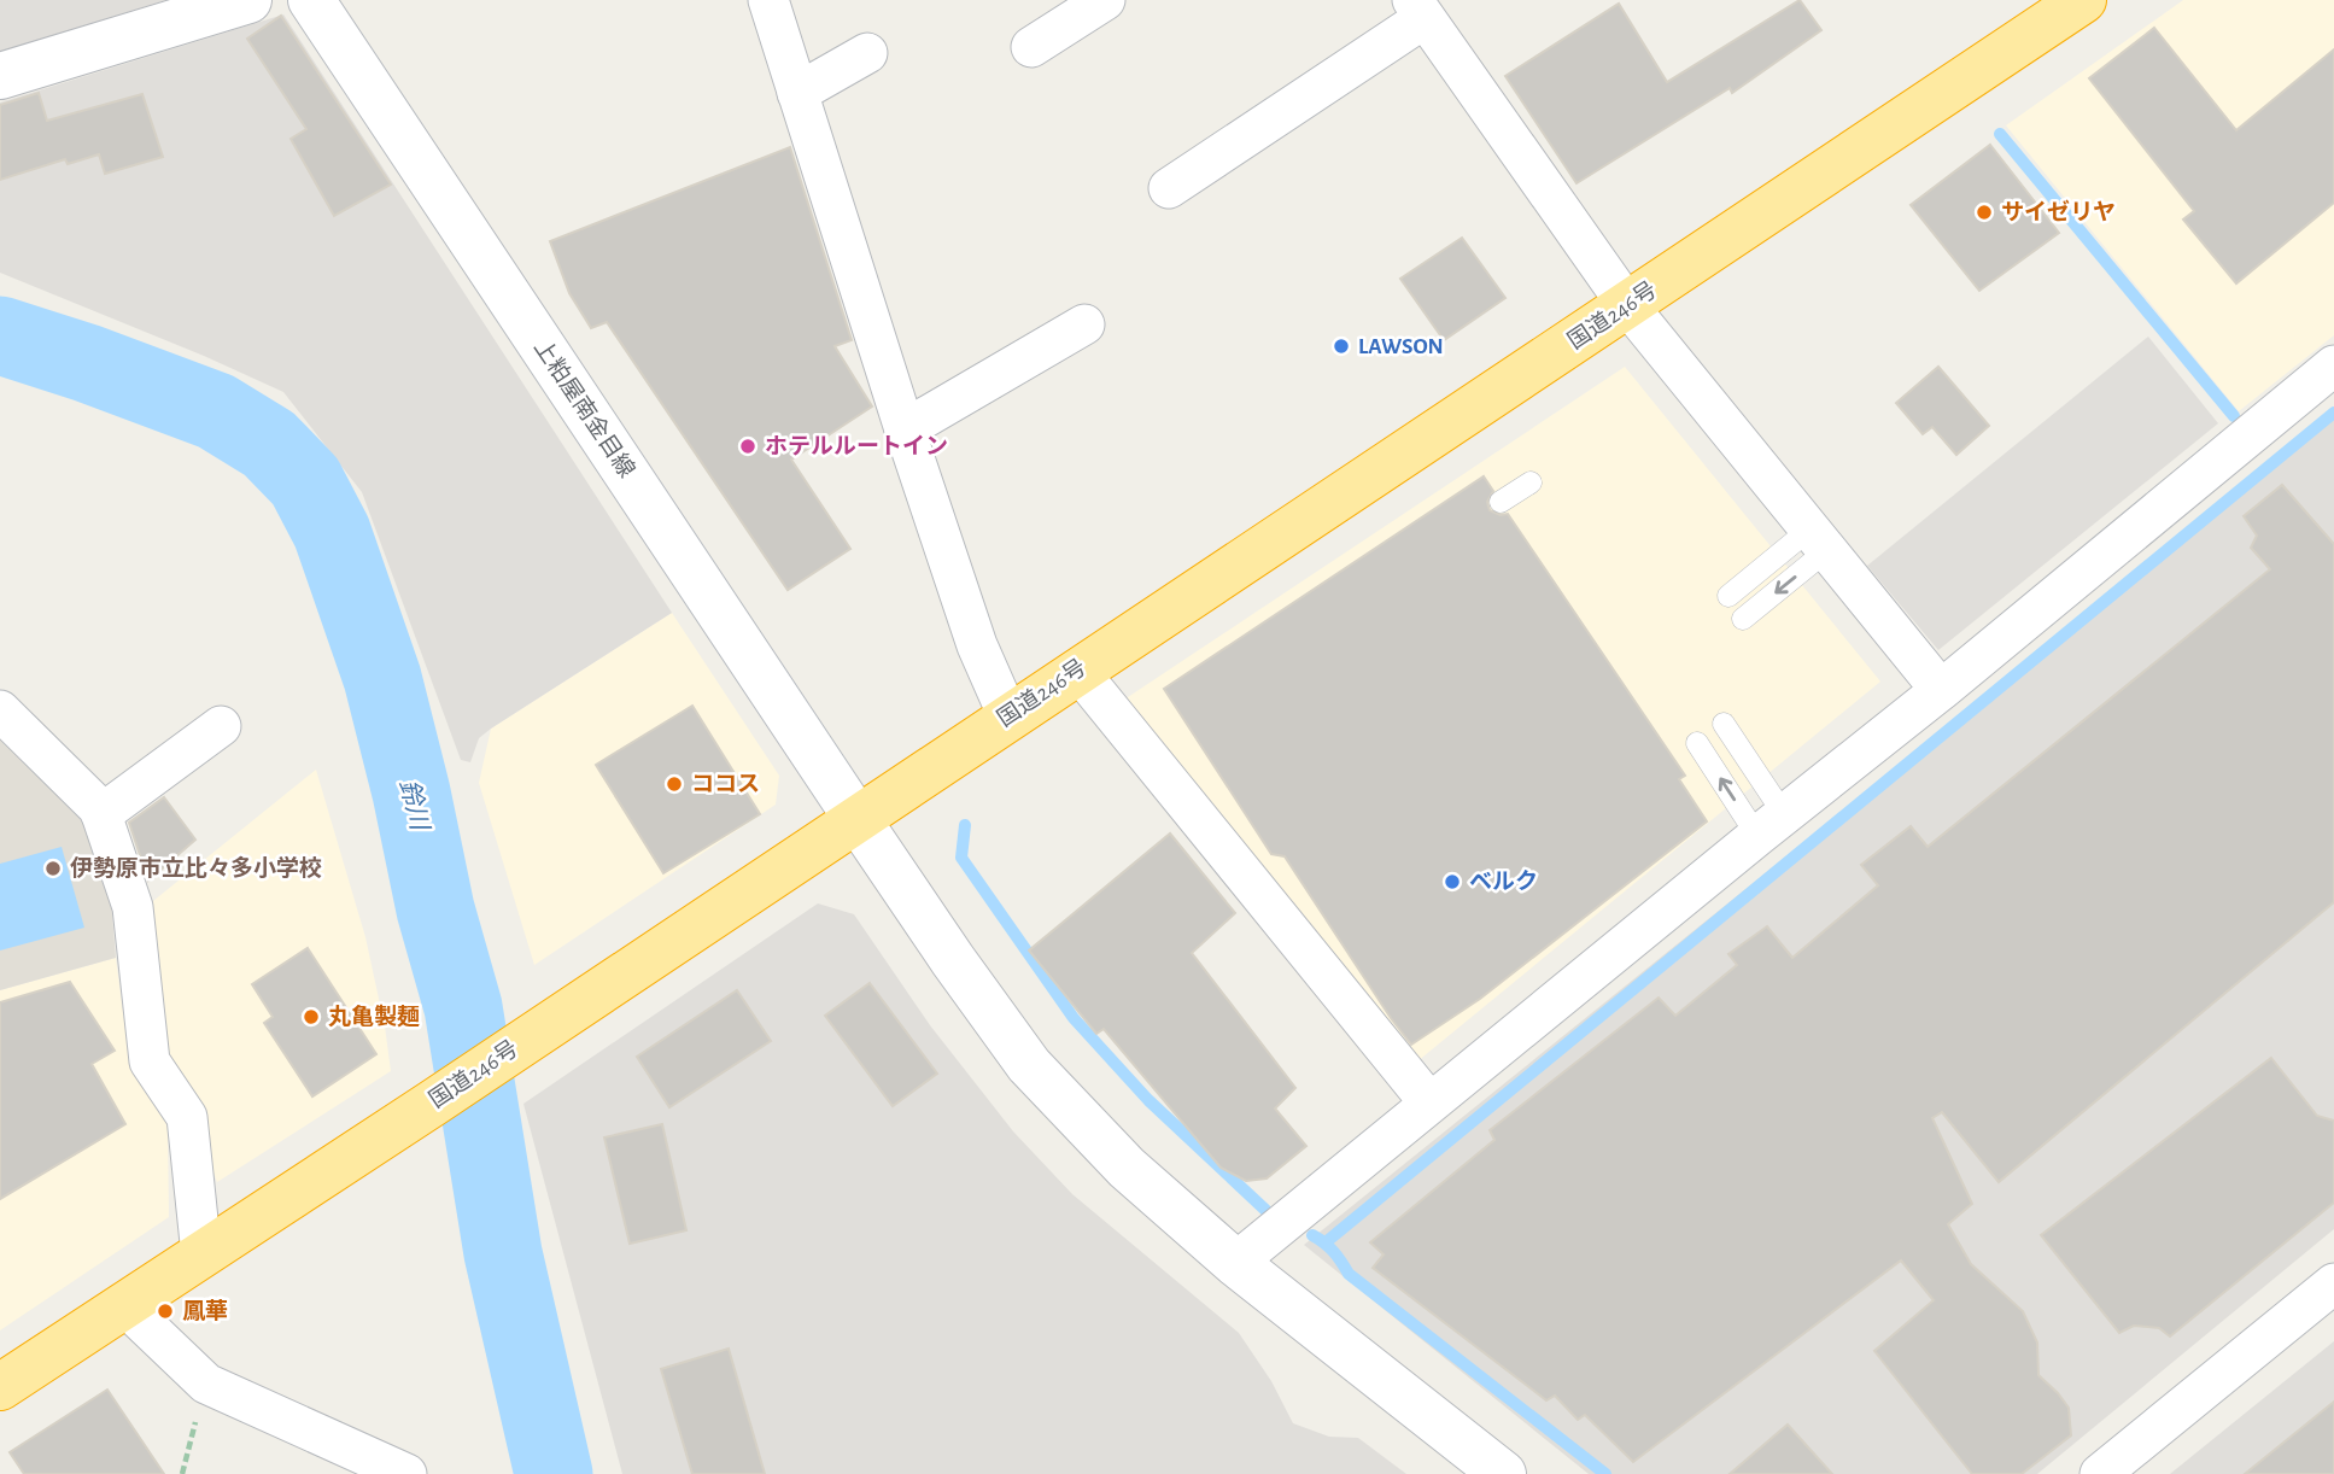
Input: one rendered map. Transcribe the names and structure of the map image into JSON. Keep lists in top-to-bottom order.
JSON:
{
  "streets": {
    "highway": ["国道246号"],
    "street": ["上粕屋南金目線"]
  },
  "crossings": [
    ["国道246号", "上粕屋南金目線"]
  ],
  "water": ["鈴川"],
  "places": [
    "サイゼリヤ",
    "LAWSON",
    "ホテルルートイン",
    "ココス",
    "伊勢原市立比々多小学校",
    "ベルク",
    "丸亀製麺",
    "鳳華"
  ]
}
